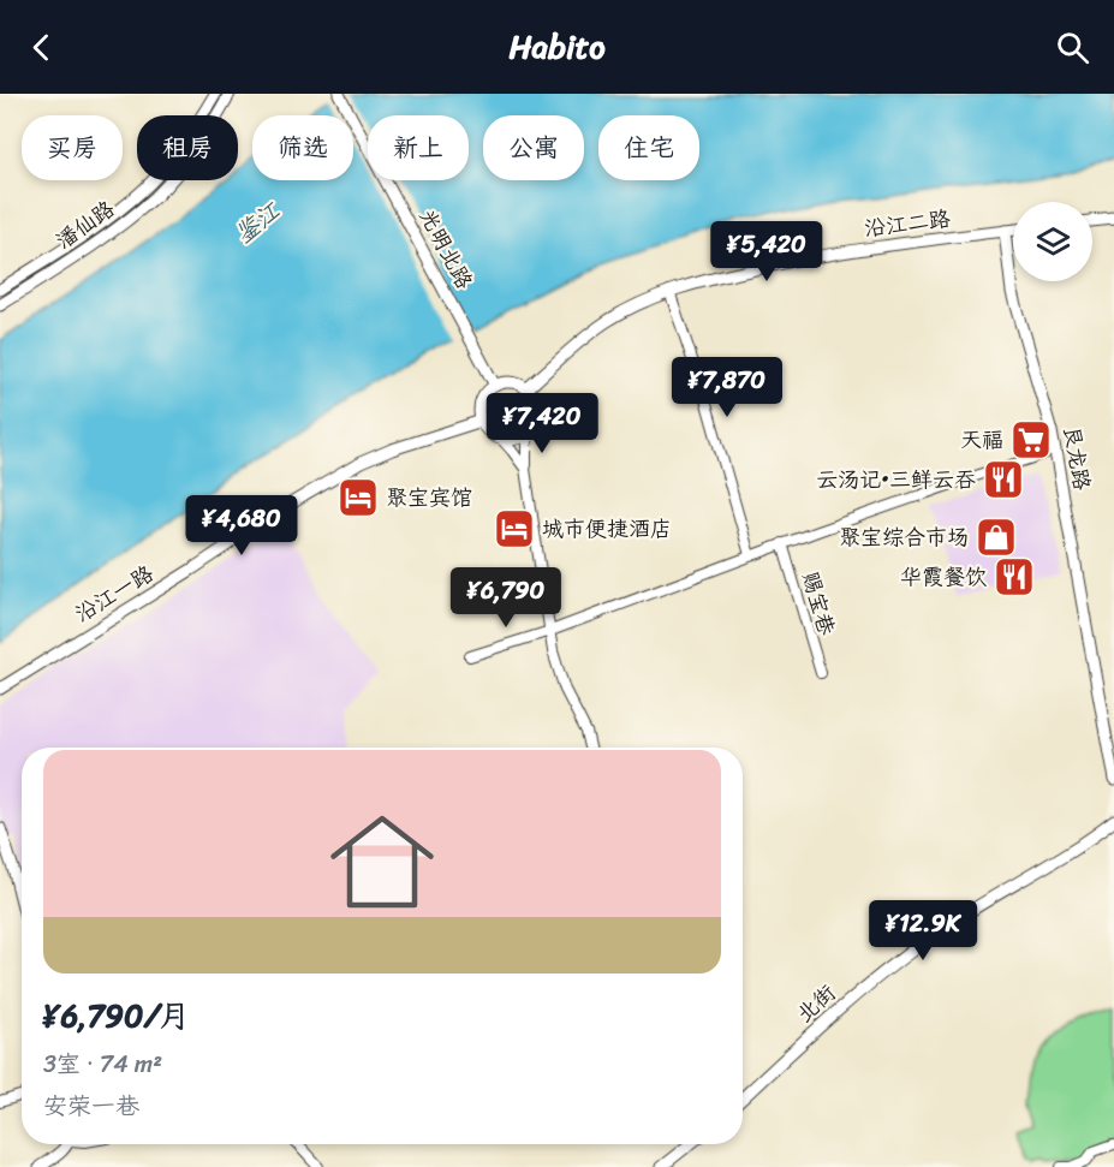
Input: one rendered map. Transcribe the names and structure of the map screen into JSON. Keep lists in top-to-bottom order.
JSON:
{
  "streets": {
    "street": [
      "沿江二路",
      "潘仙路",
      "光明北路",
      "艮龙路",
      "沿江一路",
      "赐宝巷",
      "北街"
    ]
  },
  "crossings": [
    ["沿江二路", "光明北路"],
    ["沿江二路", "艮龙路"],
    ["沿江二路", "沿江一路"],
    ["光明北路", "沿江一路"]
  ],
  "water": ["鉴江"],
  "places": {
    "supermarket": ["天福"],
    "restaurant": ["云汤记•三鲜云吞", "华霞餐饮"],
    "hotel": ["聚宝宾馆", "城市便捷酒店"],
    "shop": ["聚宝综合市场"]
  },
  "page": {
    "header": "Habito",
    "chip": [
      "买房",
      "租房",
      "筛选",
      "新上",
      "公寓",
      "住宅"
    ],
    "price": [
      "¥5,420",
      "¥7,870",
      "¥7,420",
      "¥4,680",
      "¥6,790",
      "¥12.9K"
    ],
    "list": [
      {
        "name": "¥6,790/月",
        "note": "3室 · 74 m² · 安荣一巷"
      }
    ]
  }
}
